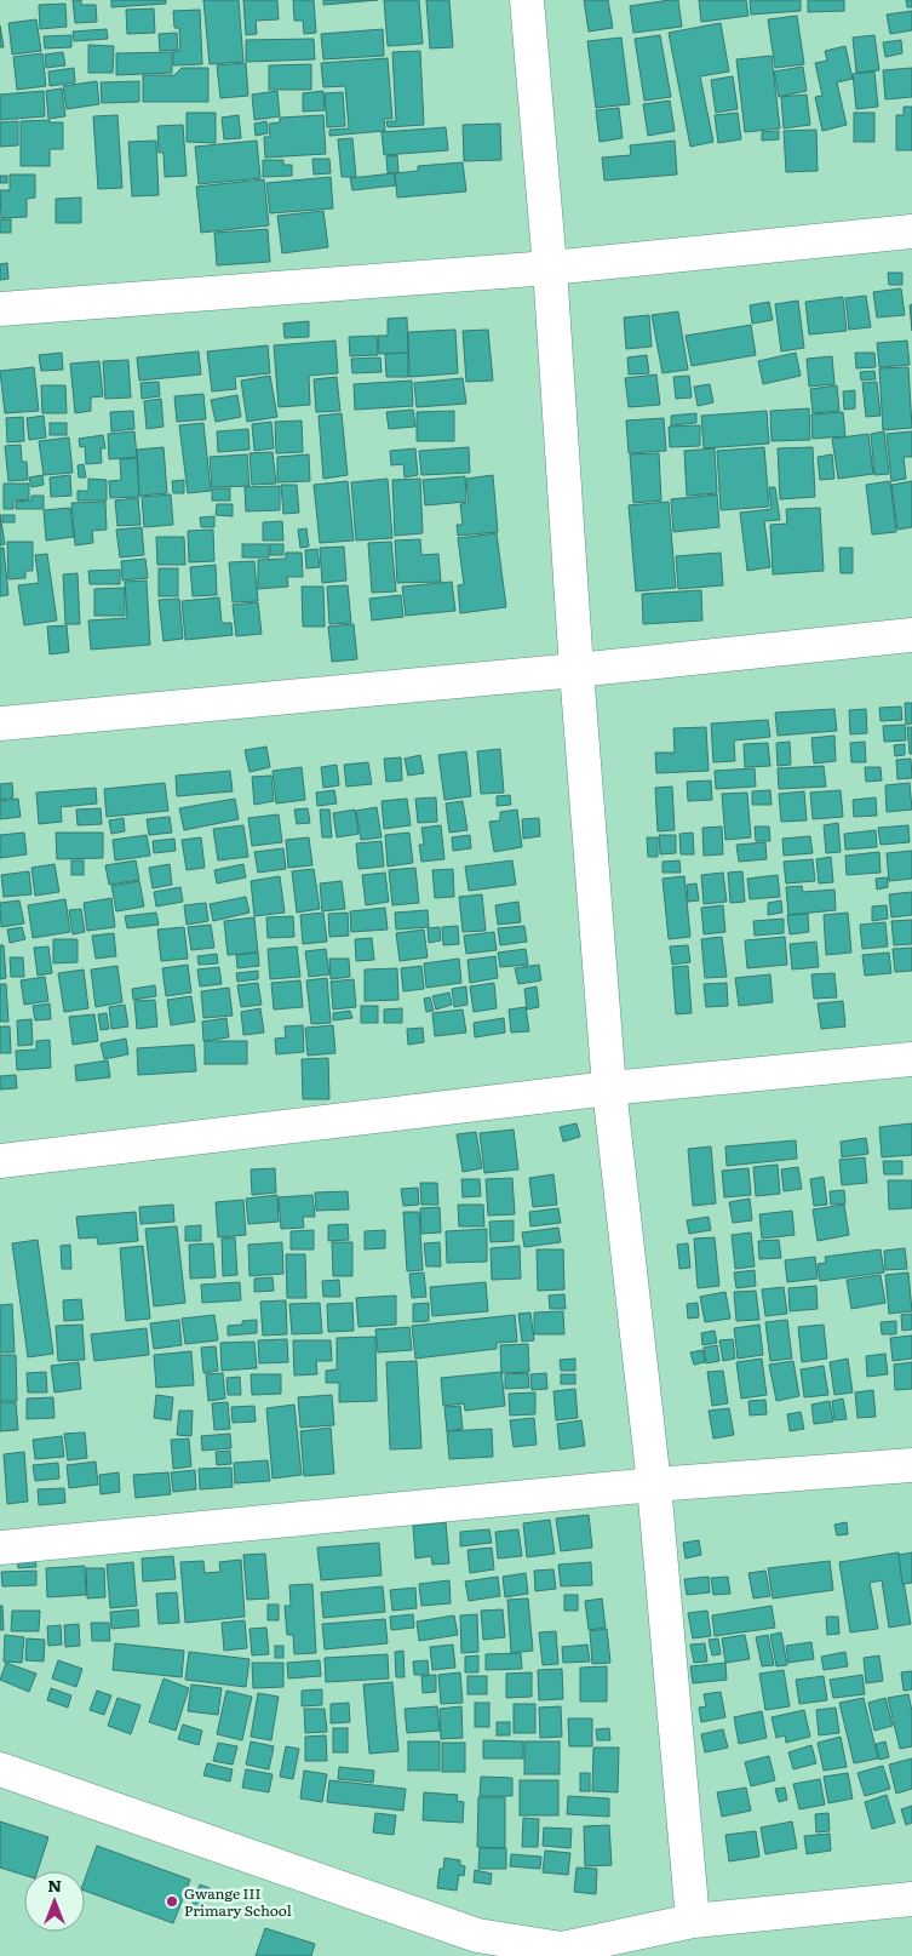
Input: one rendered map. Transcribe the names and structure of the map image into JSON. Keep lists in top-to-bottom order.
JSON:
{
  "places": ["Gwange III Primary School"],
  "north": "top"
}
